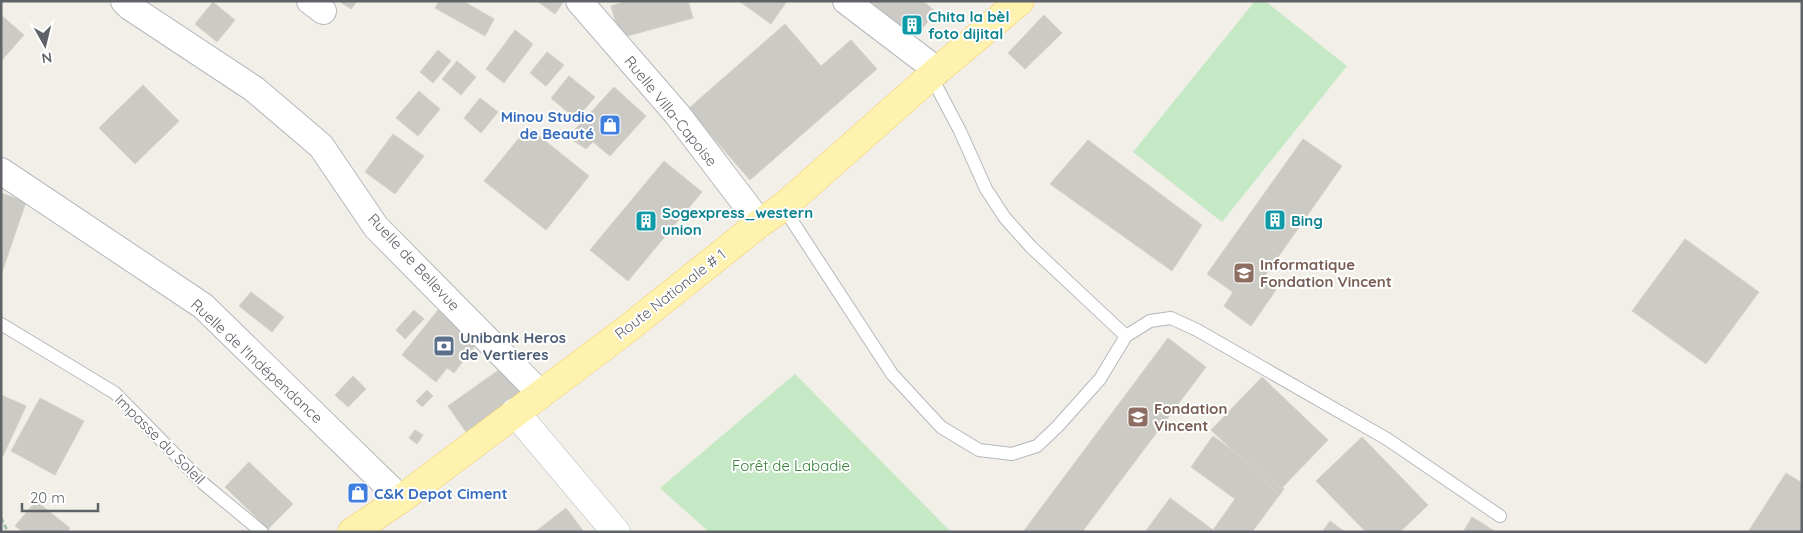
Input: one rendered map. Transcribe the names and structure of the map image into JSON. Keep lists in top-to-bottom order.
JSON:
{
  "streets": {
    "main road": ["Route Nationale # 1"],
    "street": ["Ruelle Villa-Capoise", "Ruelle de Bellevue", "Ruelle de l'Indépendance"],
    "lane": ["Impasse du Soleil"]
  },
  "crossings": [
    ["Ruelle Villa-Capoise", "Route Nationale # 1"],
    ["Ruelle de Bellevue", "Route Nationale # 1"],
    ["Route Nationale # 1", "Ruelle de l'Indépendance"]
  ],
  "parks": ["Forêt de Labadie"],
  "places": {
    "building": ["Chita la bèl foto dijital", "Bing", "Sogexpress_western union"],
    "shop": ["Minou Studio de Beauté", "C&K Depot Ciment"],
    "school or university": ["Informatique Fondation Vincent", "Fondation Vincent"],
    "bank": ["Unibank Heros de Vertieres"]
  },
  "scale_bar": "20 m",
  "north": "bottom"
}
